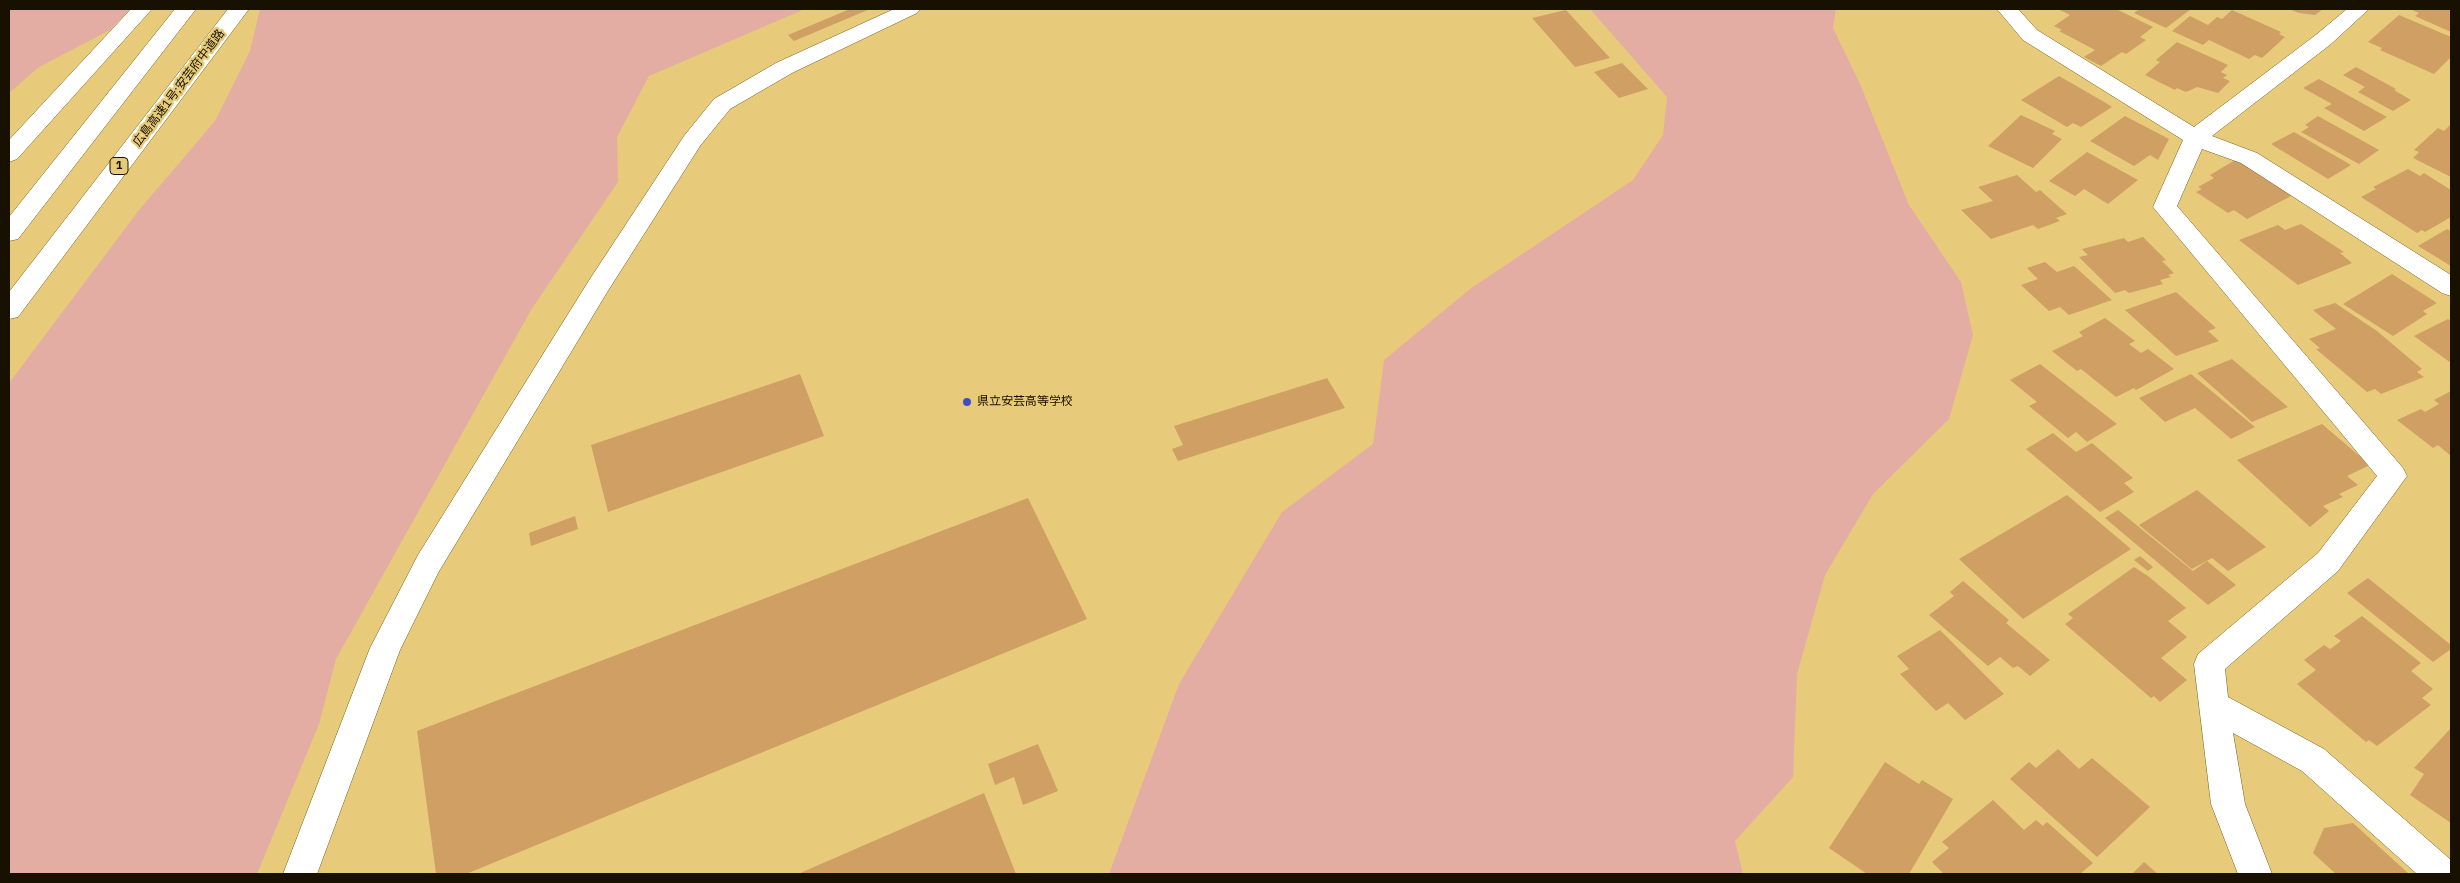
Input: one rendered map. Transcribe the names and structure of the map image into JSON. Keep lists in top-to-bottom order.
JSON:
{
  "streets": {
    "main road": ["広島高速1号;安芸府中道路", "1"]
  },
  "places": ["県立安芸高等学校"]
}
